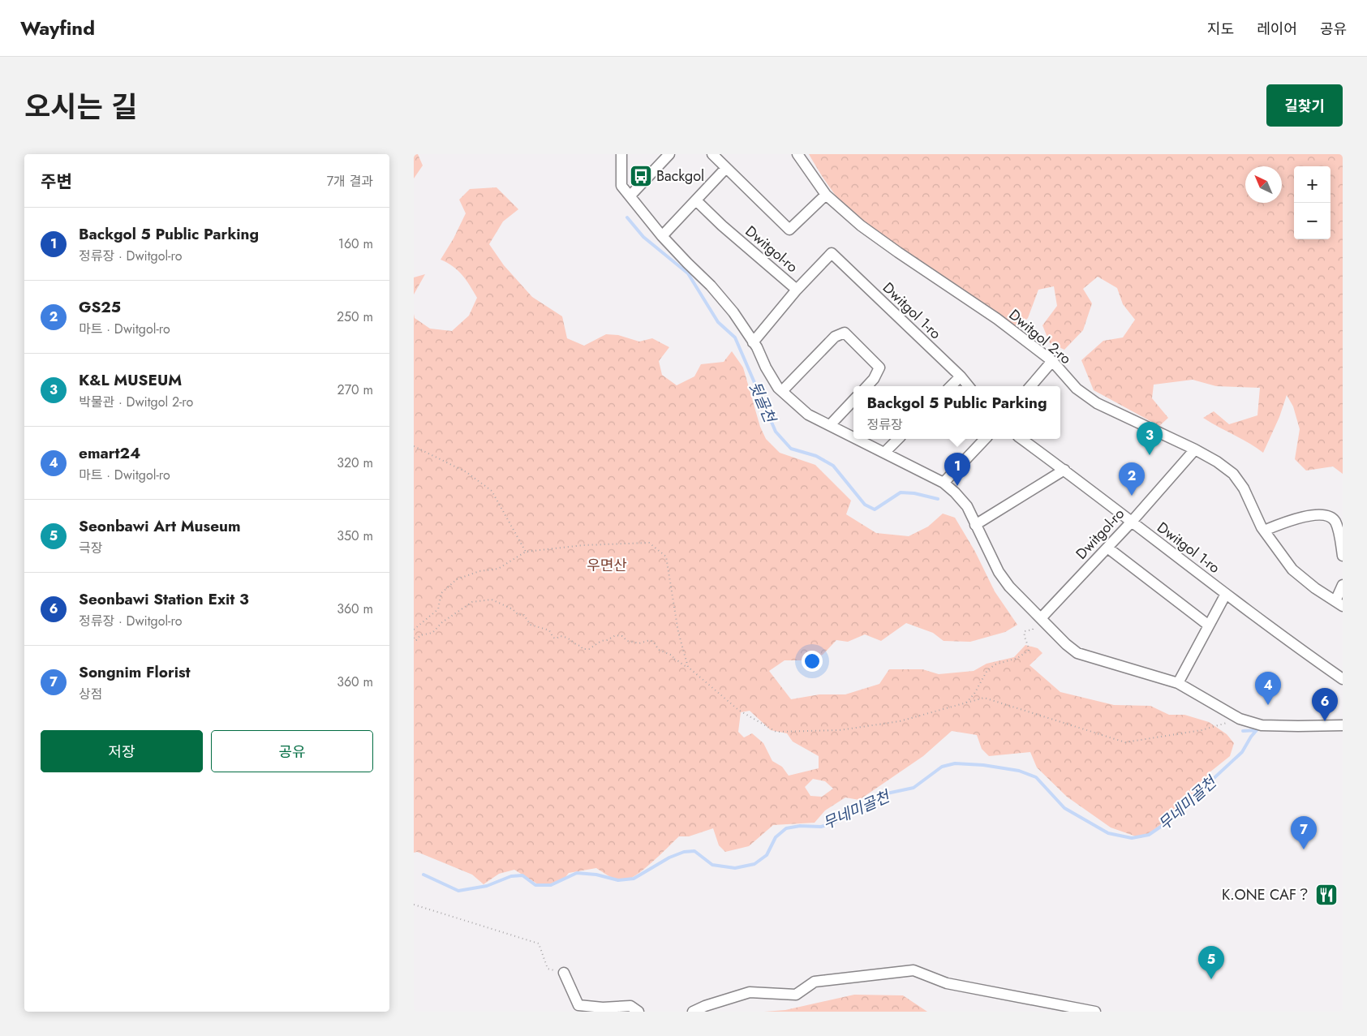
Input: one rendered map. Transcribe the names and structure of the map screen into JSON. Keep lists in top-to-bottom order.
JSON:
{
  "streets": {
    "street": ["Dwitgol-ro", "Dwitgol 1-ro", "Dwitgol 2-ro"]
  },
  "crossings": [
    ["Dwitgol-ro", "Dwitgol 1-ro"],
    ["Dwitgol-ro", "Dwitgol 2-ro"]
  ],
  "water": ["뒷골천", "무네미골천"],
  "parks": ["우면산"],
  "places": {
    "bus stop": ["Backgol"],
    "restaurant": ["K.ONE CAF？"]
  },
  "north": "top left",
  "page": {
    "header": "Wayfind",
    "nav": ["지도", "레이어", "공유"],
    "title": "오시는 길",
    "buttons": [
      "길찾기",
      ["저장", "공유"]
    ],
    "heading": ["주변", "7개 결과"],
    "map_buttons": ["+", "−"],
    "list": [
      {
        "mark": "1",
        "name": "Backgol 5 Public Parking",
        "note": "정류장 · Dwitgol-ro",
        "value": "160 m"
      },
      {
        "mark": "2",
        "name": "GS25",
        "note": "마트 · Dwitgol-ro",
        "value": "250 m"
      },
      {
        "mark": "3",
        "name": "K&L MUSEUM",
        "note": "박물관 · Dwitgol 2-ro",
        "value": "270 m"
      },
      {
        "mark": "4",
        "name": "emart24",
        "note": "마트 · Dwitgol-ro",
        "value": "320 m"
      },
      {
        "mark": "5",
        "name": "Seonbawi Art Museum",
        "note": "극장",
        "value": "350 m"
      },
      {
        "mark": "6",
        "name": "Seonbawi Station Exit 3",
        "note": "정류장 · Dwitgol-ro",
        "value": "360 m"
      },
      {
        "mark": "7",
        "name": "Songnim Florist",
        "note": "상점",
        "value": "360 m"
      }
    ],
    "popup": ["Backgol 5 Public Parking", "정류장"],
    "pins": [
      "3",
      "1",
      "2",
      "4",
      "6",
      "7",
      "5"
    ]
  }
}
